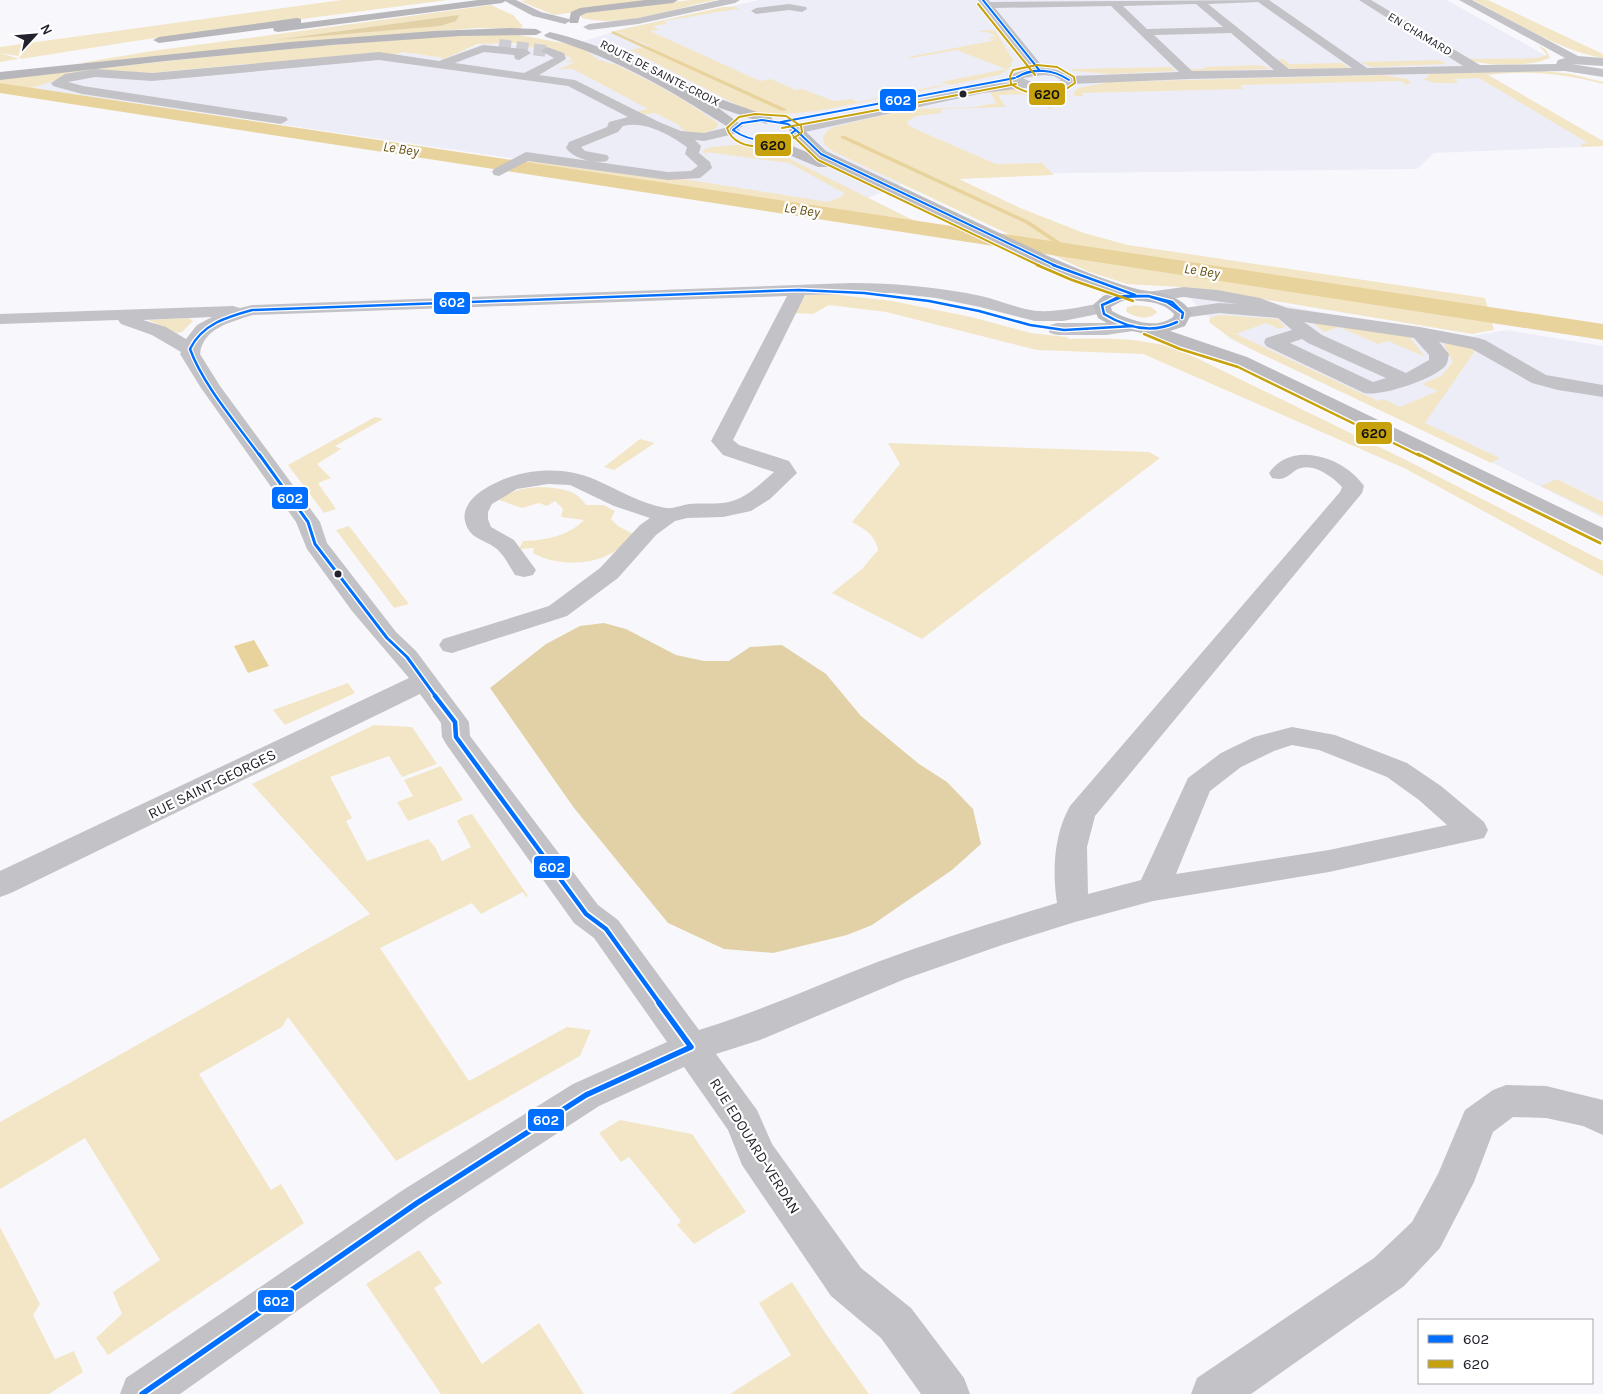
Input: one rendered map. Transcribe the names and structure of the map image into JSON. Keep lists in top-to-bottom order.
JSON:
{
  "streets": {
    "main road": ["ROUTE DE SAINTE-CROIX"],
    "street": ["EN CHAMARD", "RUE SAINT-GEORGES", "RUE EDOUARD-VERDAN"]
  },
  "crossings": [
    ["RUE SAINT-GEORGES", "RUE EDOUARD-VERDAN"]
  ],
  "water": ["Le Bey"],
  "lines": ["transit line 602", "transit line 620"],
  "legend": ["602", "620"],
  "north": "top right"
}
